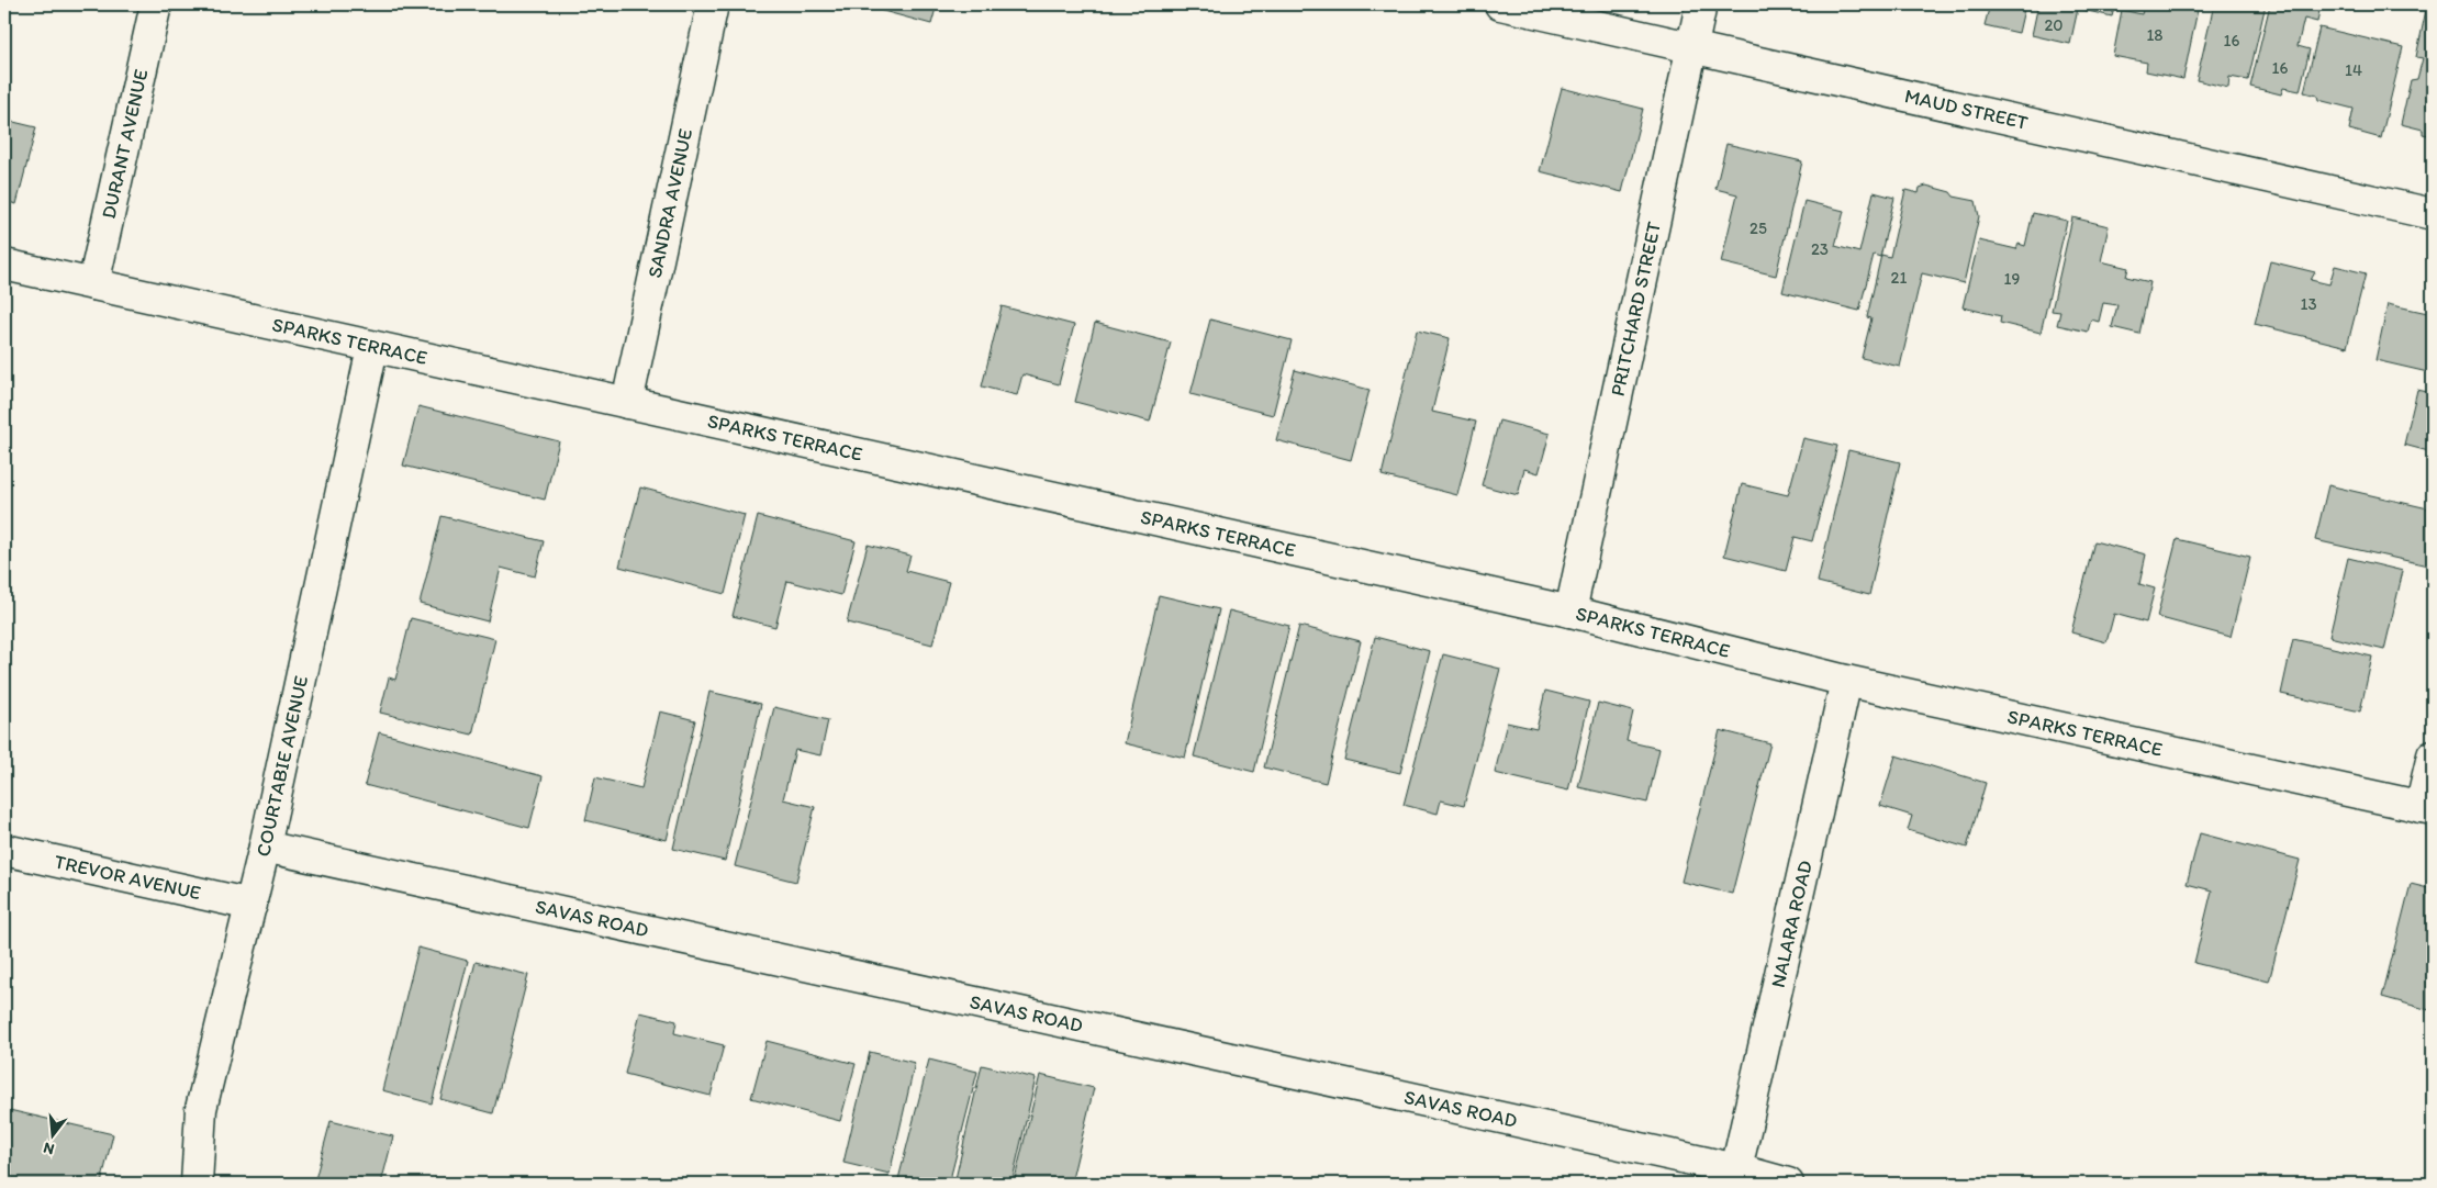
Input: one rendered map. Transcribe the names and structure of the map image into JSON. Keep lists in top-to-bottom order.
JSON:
{
  "streets": {
    "street": [
      "MAUD STREET",
      "DURANT AVENUE",
      "SANDRA AVENUE",
      "PRITCHARD STREET",
      "SPARKS TERRACE",
      "COURTABIE AVENUE",
      "TREVOR AVENUE",
      "SAVAS ROAD",
      "NALARA ROAD"
    ]
  },
  "crossings": [
    ["MAUD STREET", "PRITCHARD STREET"],
    ["DURANT AVENUE", "SPARKS TERRACE"],
    ["SANDRA AVENUE", "SPARKS TERRACE"],
    ["PRITCHARD STREET", "SPARKS TERRACE"],
    ["SPARKS TERRACE", "COURTABIE AVENUE"],
    ["SPARKS TERRACE", "NALARA ROAD"],
    ["COURTABIE AVENUE", "TREVOR AVENUE"],
    ["COURTABIE AVENUE", "SAVAS ROAD"],
    ["SAVAS ROAD", "NALARA ROAD"]
  ],
  "house_numbers": [
    "20",
    "18",
    "16",
    "16",
    "14",
    "25",
    "23",
    "21",
    "19",
    "13"
  ],
  "north": "bottom"
}
